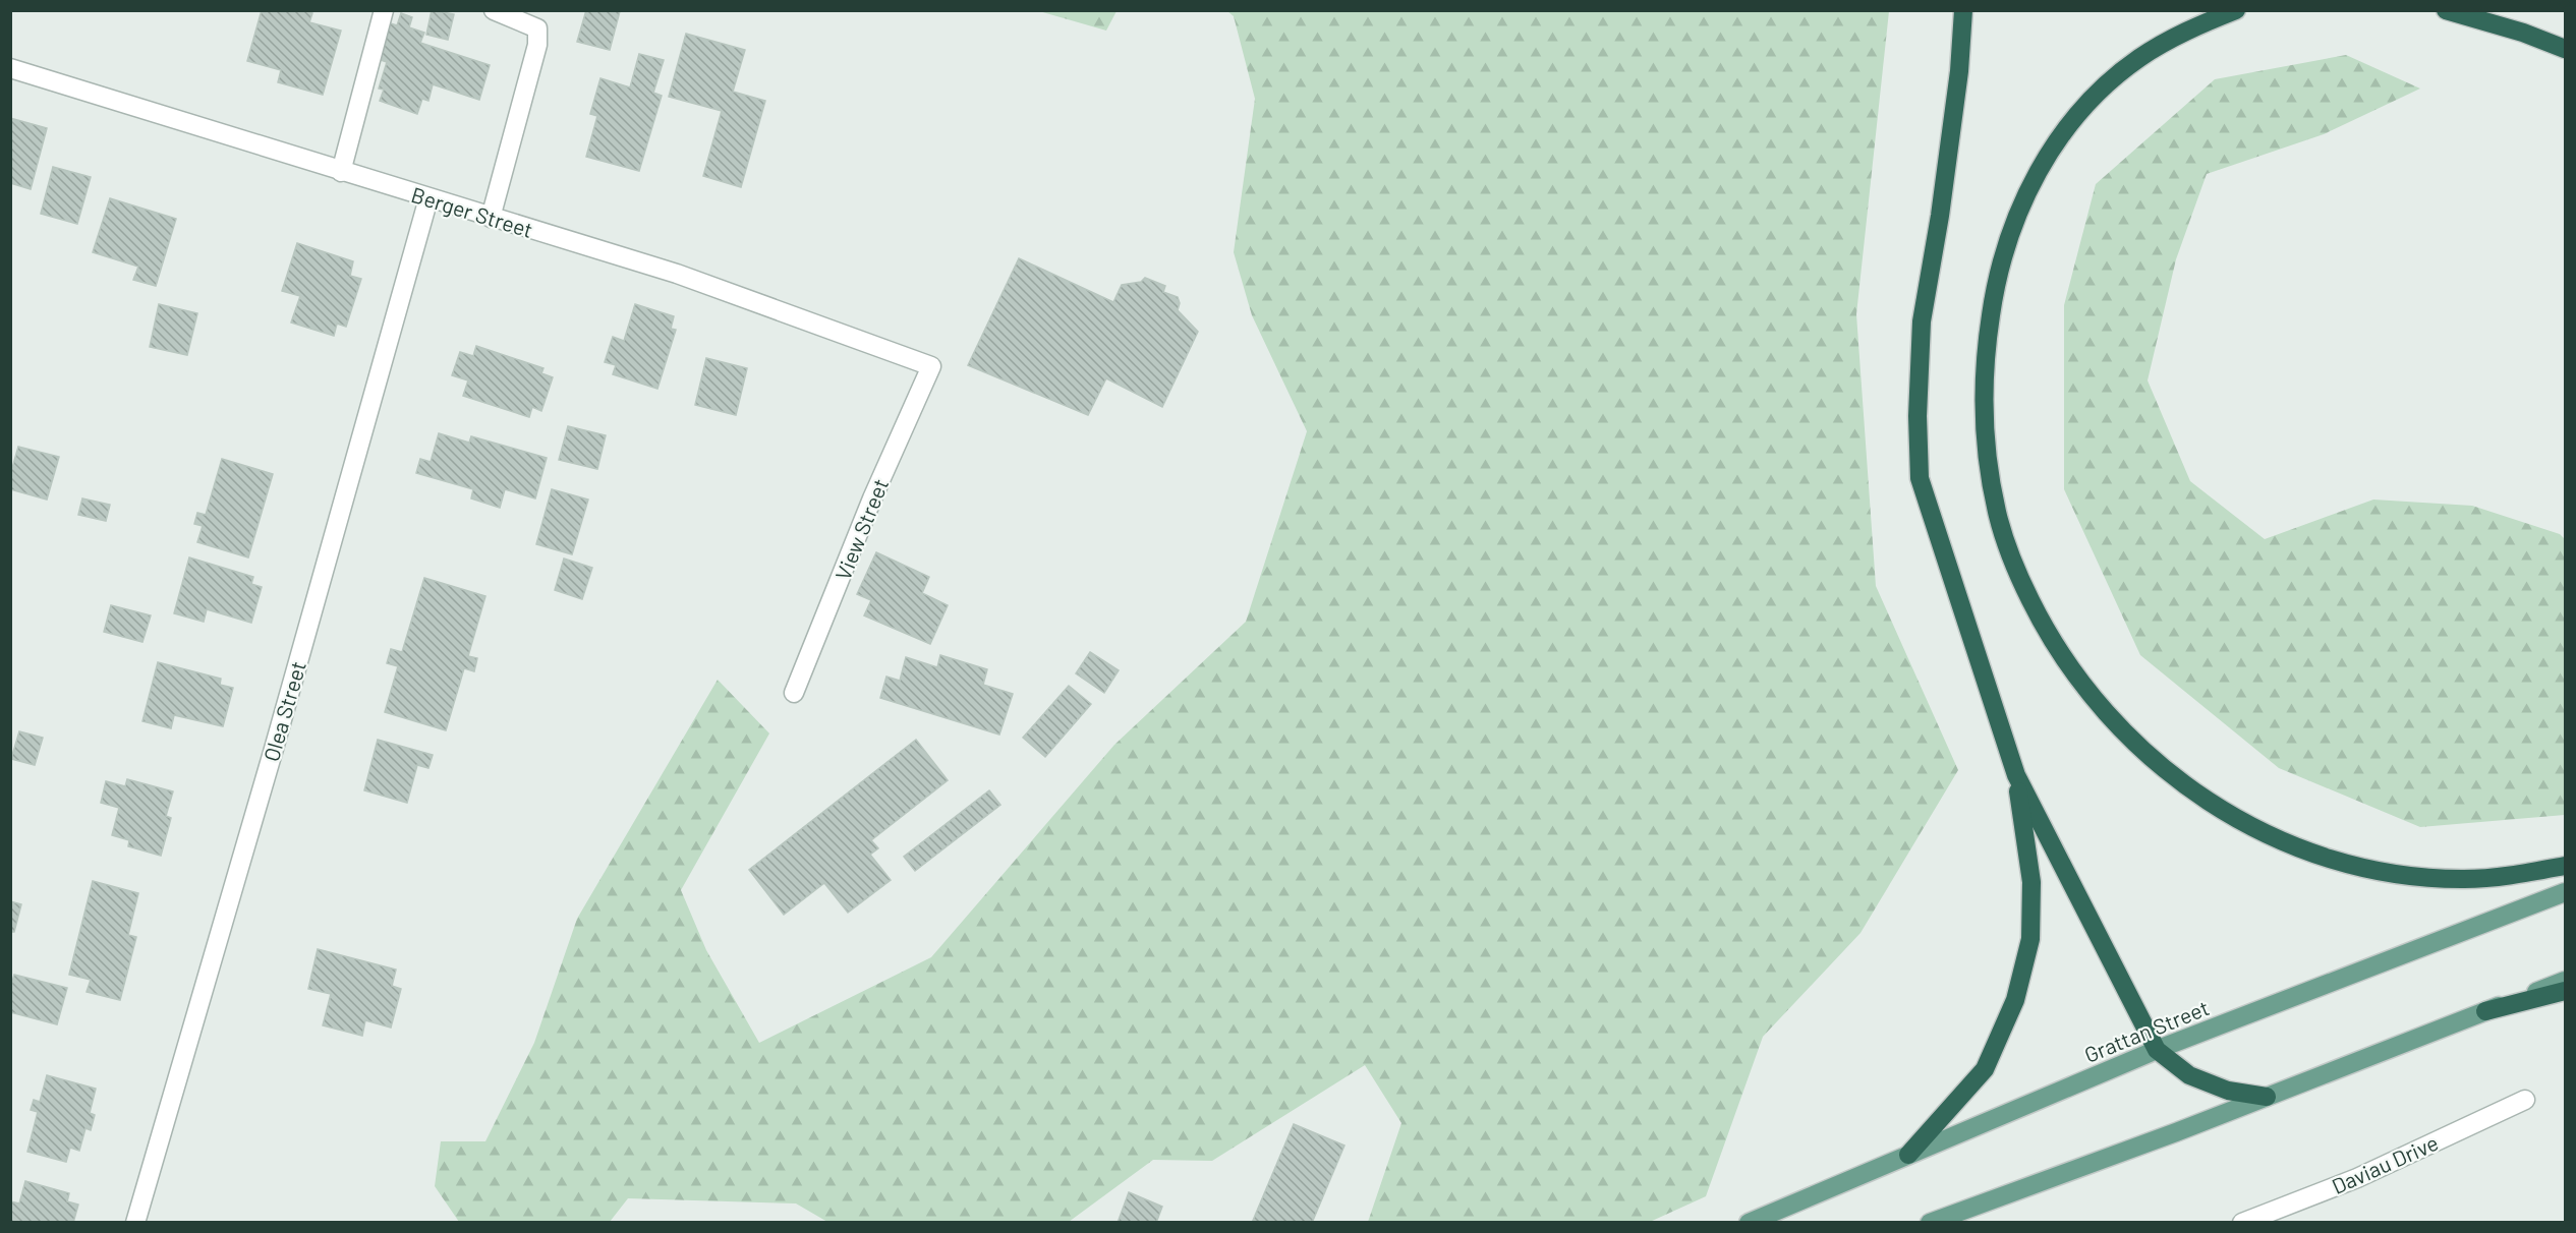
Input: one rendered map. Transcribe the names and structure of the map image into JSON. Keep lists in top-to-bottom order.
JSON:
{
  "streets": {
    "main road": ["Grattan Street"],
    "street": [
      "Berger Street",
      "View Street",
      "Olea Street",
      "Daviau Drive"
    ]
  },
  "crossings": [
    ["Berger Street", "View Street"],
    ["Berger Street", "Olea Street"]
  ]
}
